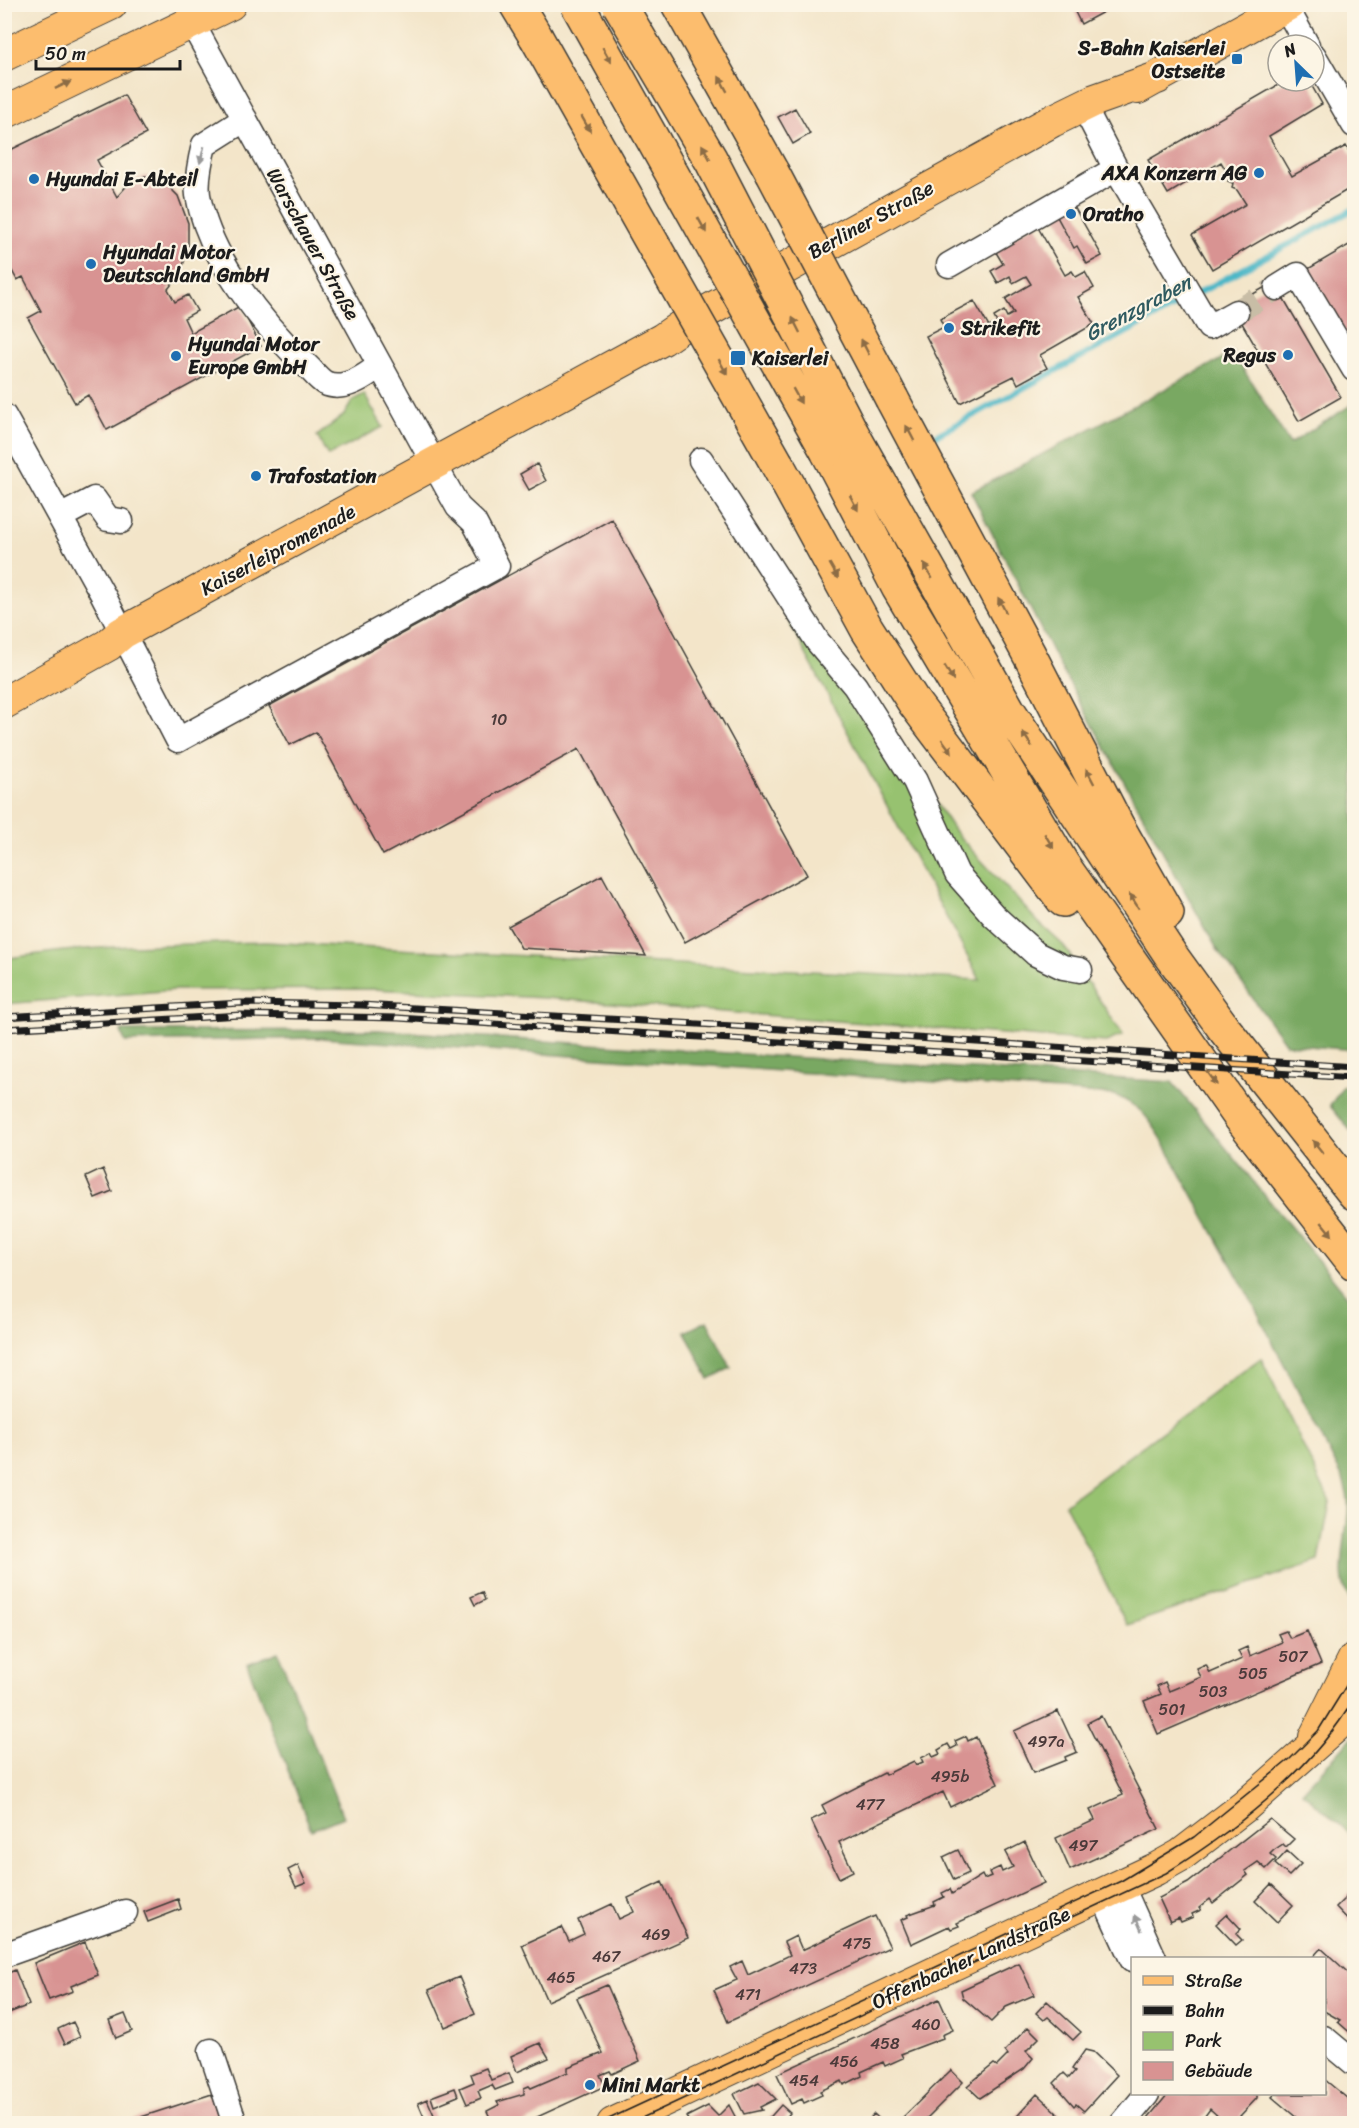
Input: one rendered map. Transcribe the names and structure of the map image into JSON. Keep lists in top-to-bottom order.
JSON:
{
  "streets": {
    "main road": ["Berliner Straße", "Kaiserleipromenade", "Offenbacher Landstraße"],
    "street": ["Warschauer Straße"]
  },
  "crossings": [
    ["Berliner Straße", "Warschauer Straße"],
    ["Berliner Straße", "Kaiserleipromenade"],
    ["Warschauer Straße", "Kaiserleipromenade"]
  ],
  "water": ["Grenzgraben"],
  "places": {
    "transit": ["S-Bahn Kaiserlei Ostseite", "Kaiserlei"],
    "other": [
      "AXA Konzern AG",
      "Hyundai E-Abteil",
      "Oratho",
      "Hyundai Motor Deutschland GmbH",
      "Strikefit",
      "Regus",
      "Hyundai Motor Europe GmbH",
      "Trafostation",
      "Mini Markt"
    ]
  },
  "house_numbers": [
    "10",
    "507",
    "505",
    "503",
    "501",
    "497a",
    "495b",
    "477",
    "497",
    "469",
    "475",
    "467",
    "473",
    "465",
    "471",
    "460",
    "458",
    "456",
    "454"
  ],
  "legend": [
    "Straße",
    "Bahn",
    "Park",
    "Gebäude"
  ],
  "scale_bar": "50 m",
  "north": "top left"
}
